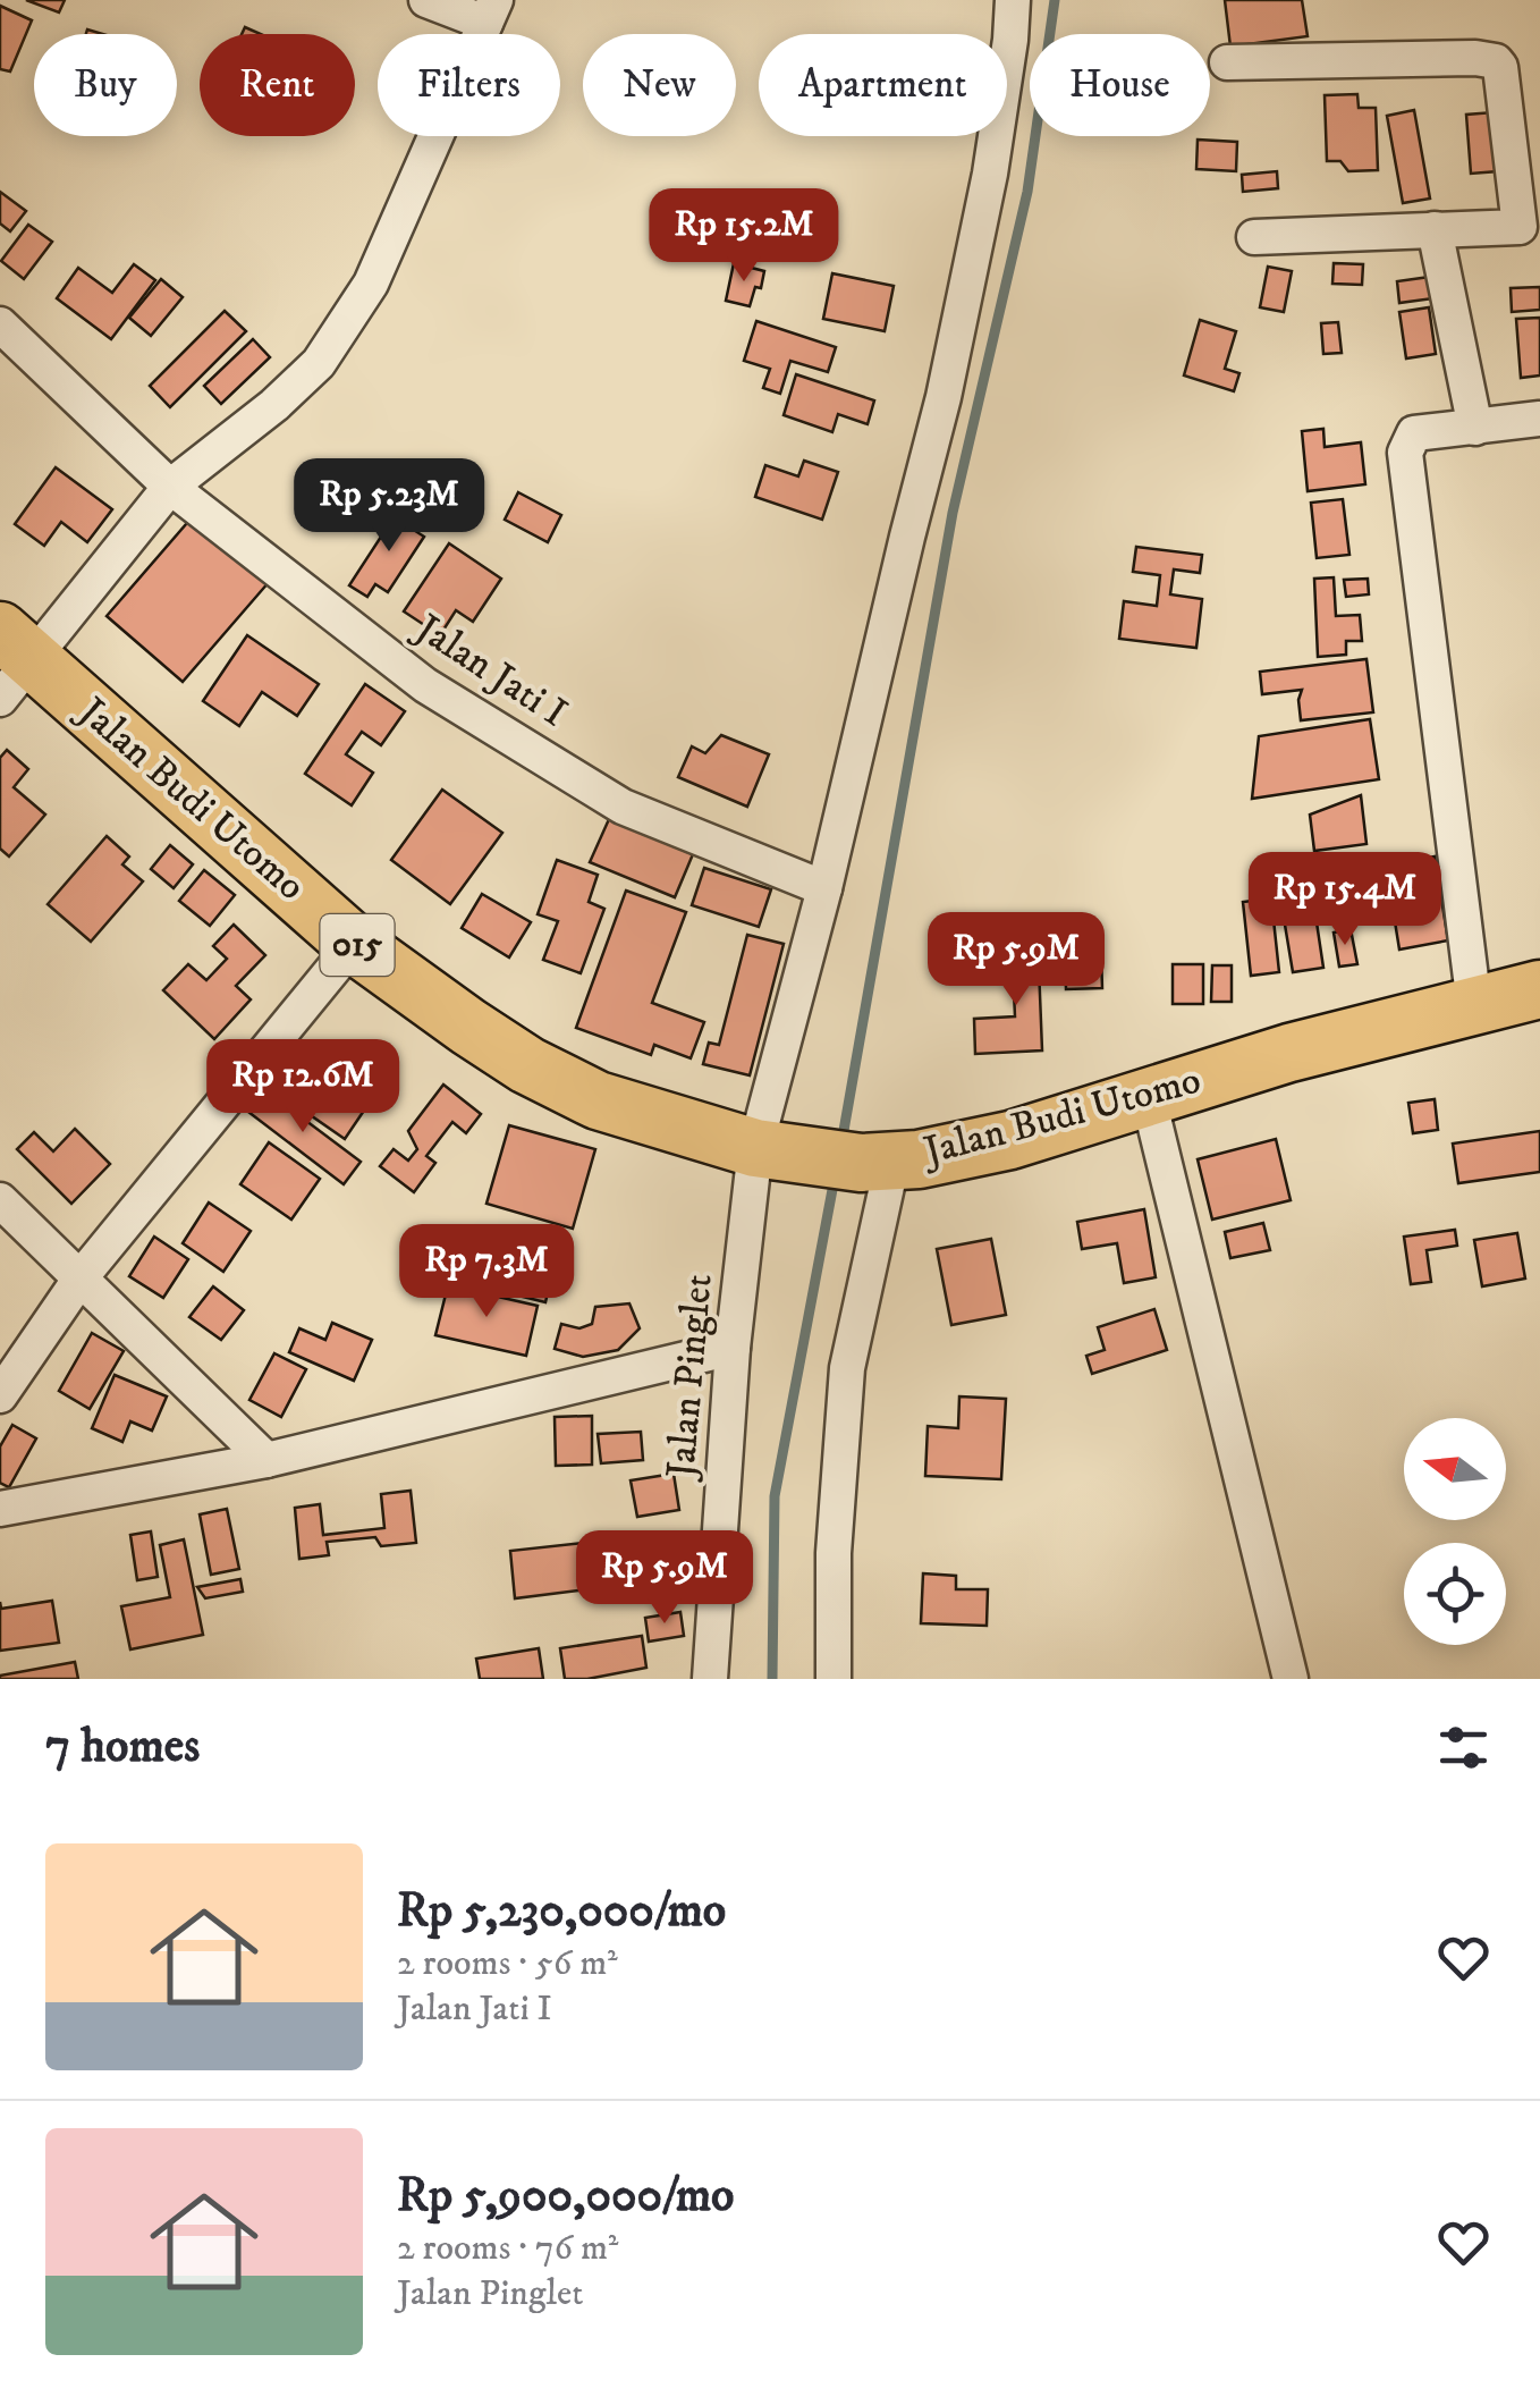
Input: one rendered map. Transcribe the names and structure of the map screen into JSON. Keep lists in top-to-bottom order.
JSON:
{
  "streets": {
    "main road": ["Jalan Budi Utomo", "015"],
    "street": ["Jalan Jati I", "Jalan Pinglet"]
  },
  "crossings": [
    ["Jalan Jati I", "Jalan Pinglet"],
    ["Jalan Budi Utomo", "Jalan Pinglet"]
  ],
  "north": "left",
  "page": {
    "chip": [
      "Buy",
      "Rent",
      "Filters",
      "New",
      "Apartment",
      "House"
    ],
    "price": [
      "Rp 15.2M",
      "Rp 5.23M",
      "Rp 15.4M",
      "Rp 5.9M",
      "Rp 12.6M",
      "Rp 7.3M",
      "Rp 5.9M"
    ],
    "heading": "7 homes",
    "list": [
      {
        "name": "Rp 5,230,000/mo",
        "note": "2 rooms · 56 m² · Jalan Jati I"
      },
      {
        "name": "Rp 5,900,000/mo",
        "note": "2 rooms · 76 m² · Jalan Pinglet"
      }
    ]
  }
}
